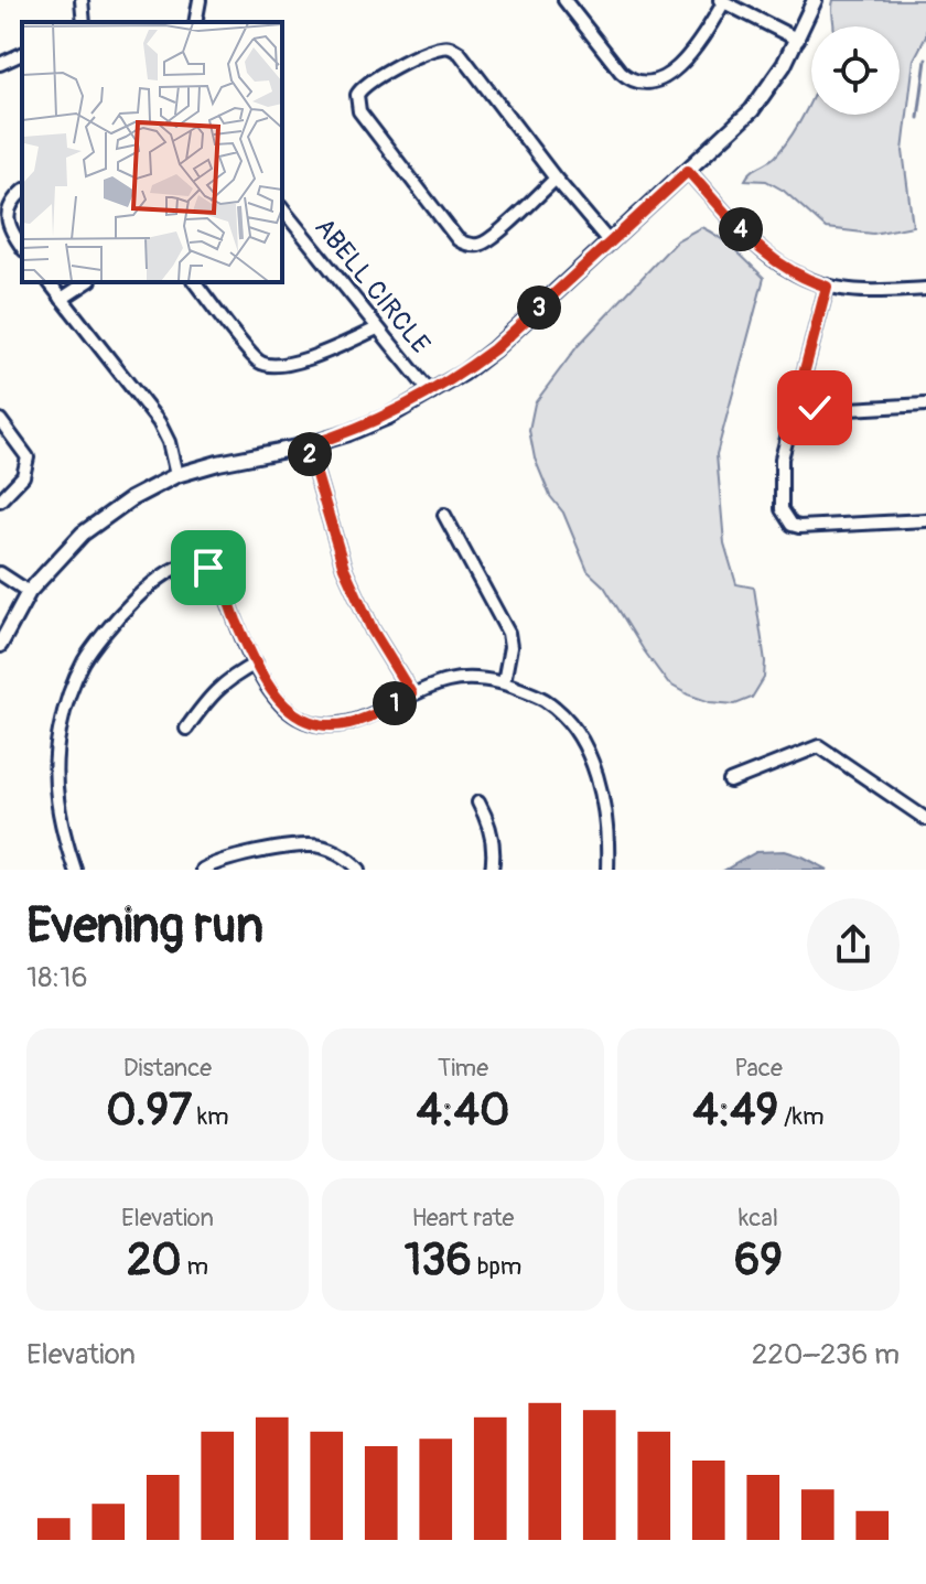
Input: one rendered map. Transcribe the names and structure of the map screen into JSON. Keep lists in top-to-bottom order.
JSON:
{
  "streets": {
    "street": ["ABELL CIRCLE"]
  },
  "page": {
    "pins": [
      "4",
      "3",
      "2",
      "1"
    ],
    "heading": ["Evening run", "18:16"],
    "stats": [
      ["Distance", "0.97 km"],
      ["Time", "4:40"],
      ["Pace", "4:49 /km"],
      ["Elevation", "20 m"],
      ["Heart rate", "136 bpm"],
      ["kcal", "69"]
    ],
    "chart": ["Elevation", "220–236 m"]
  }
}
